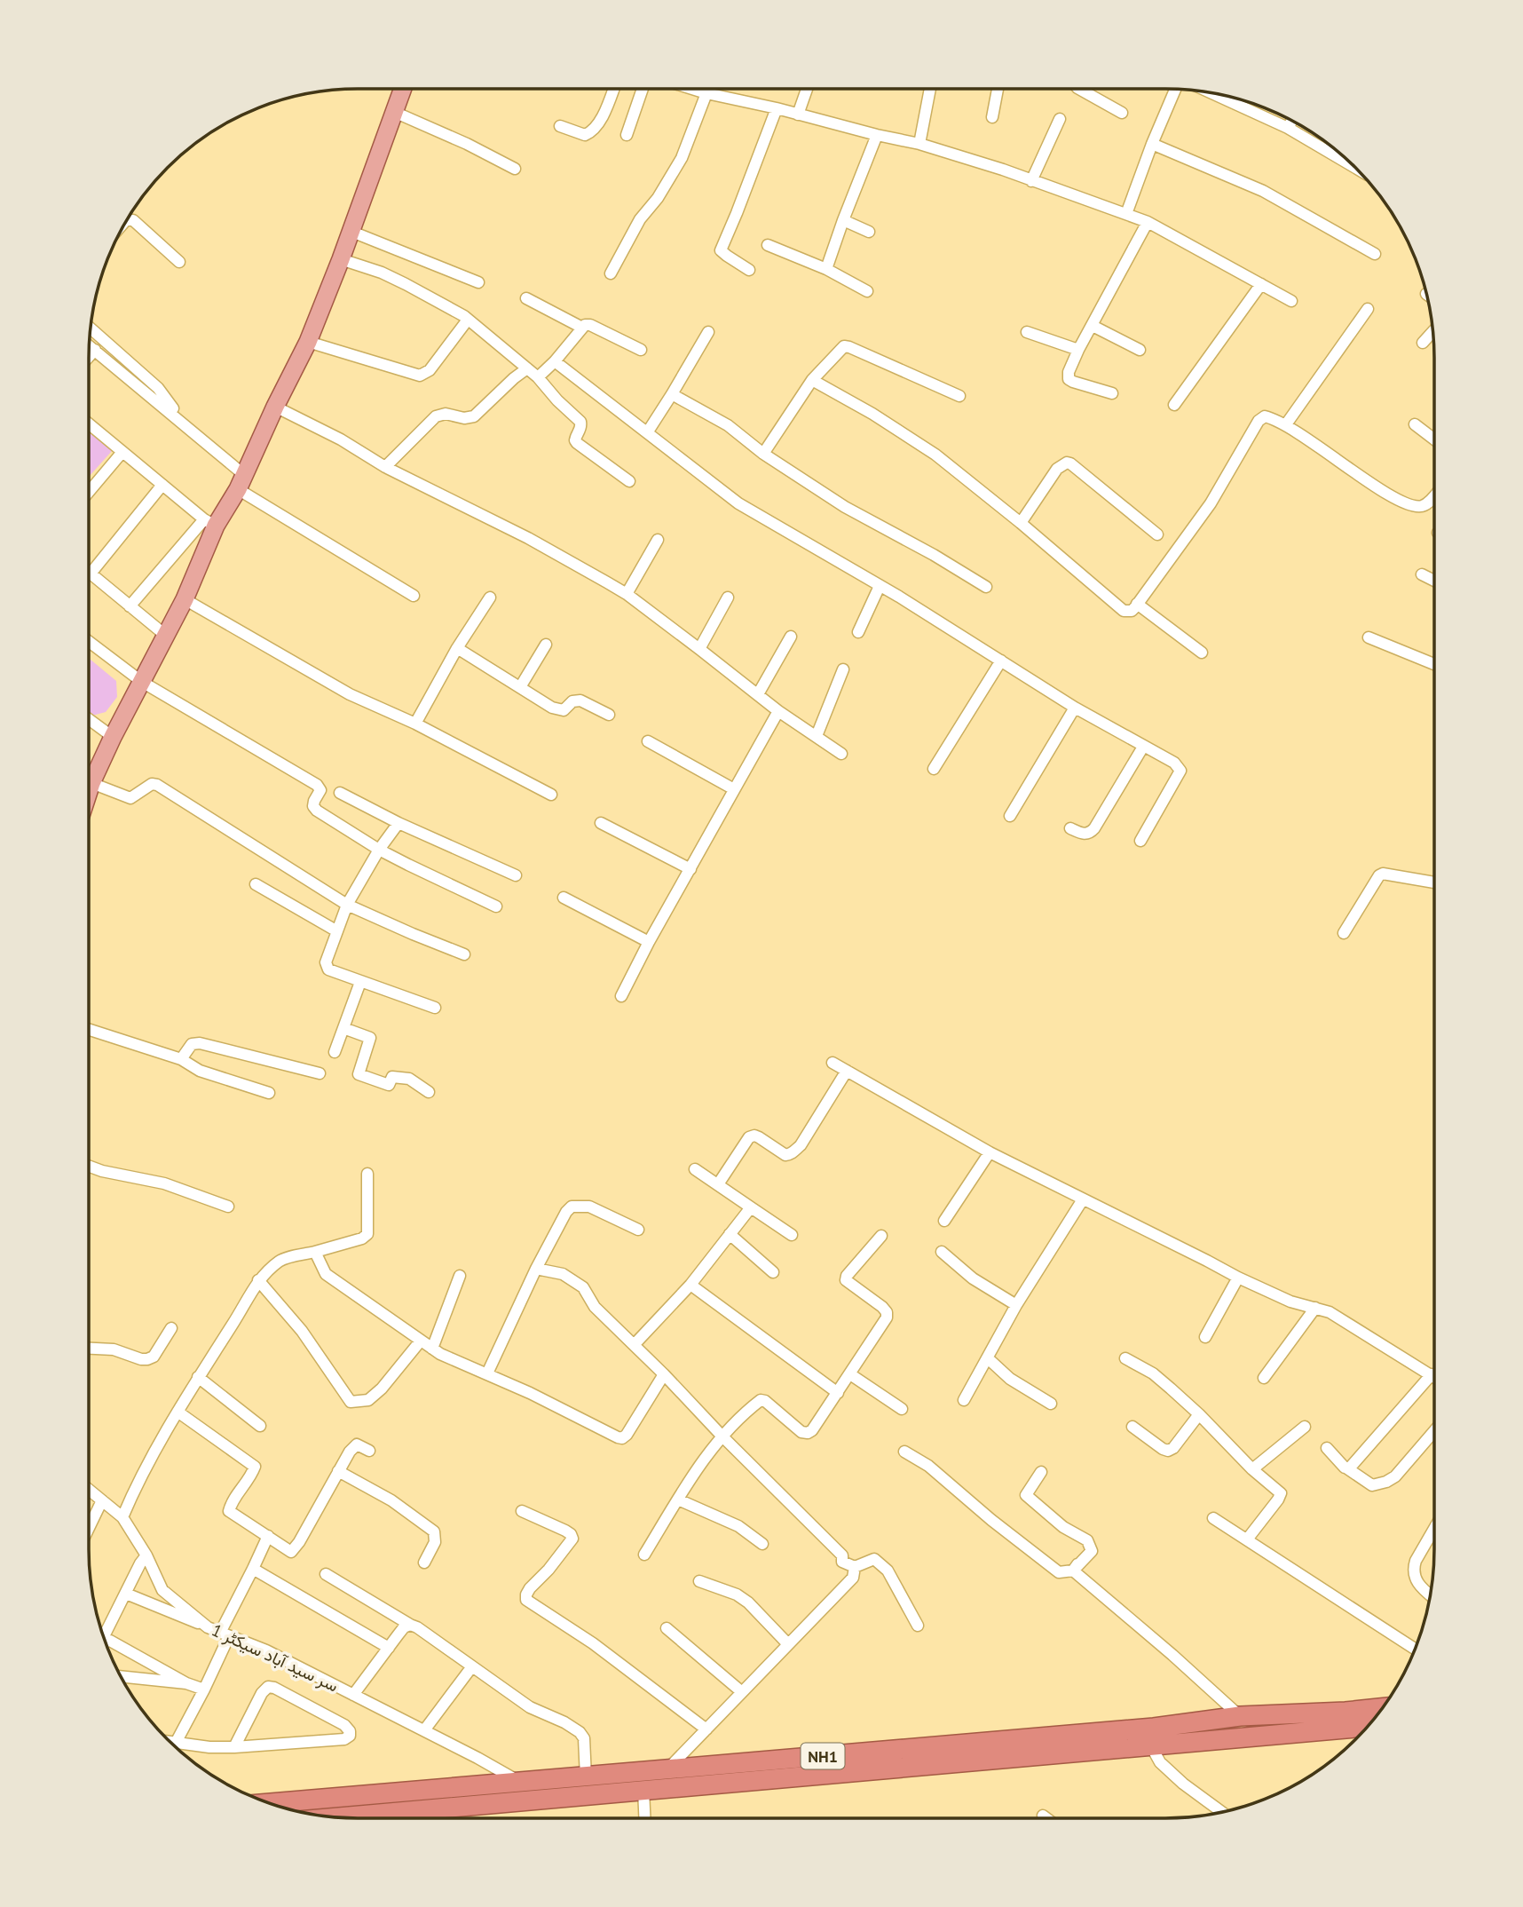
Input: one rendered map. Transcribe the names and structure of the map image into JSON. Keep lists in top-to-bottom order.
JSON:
{
  "streets": {
    "highway": ["NH1"],
    "street": ["سر سید آباد سیکٹر 1"]
  },
  "crossings": [
    ["سر سید آباد سیکٹر 1", "NH1"]
  ]
}
